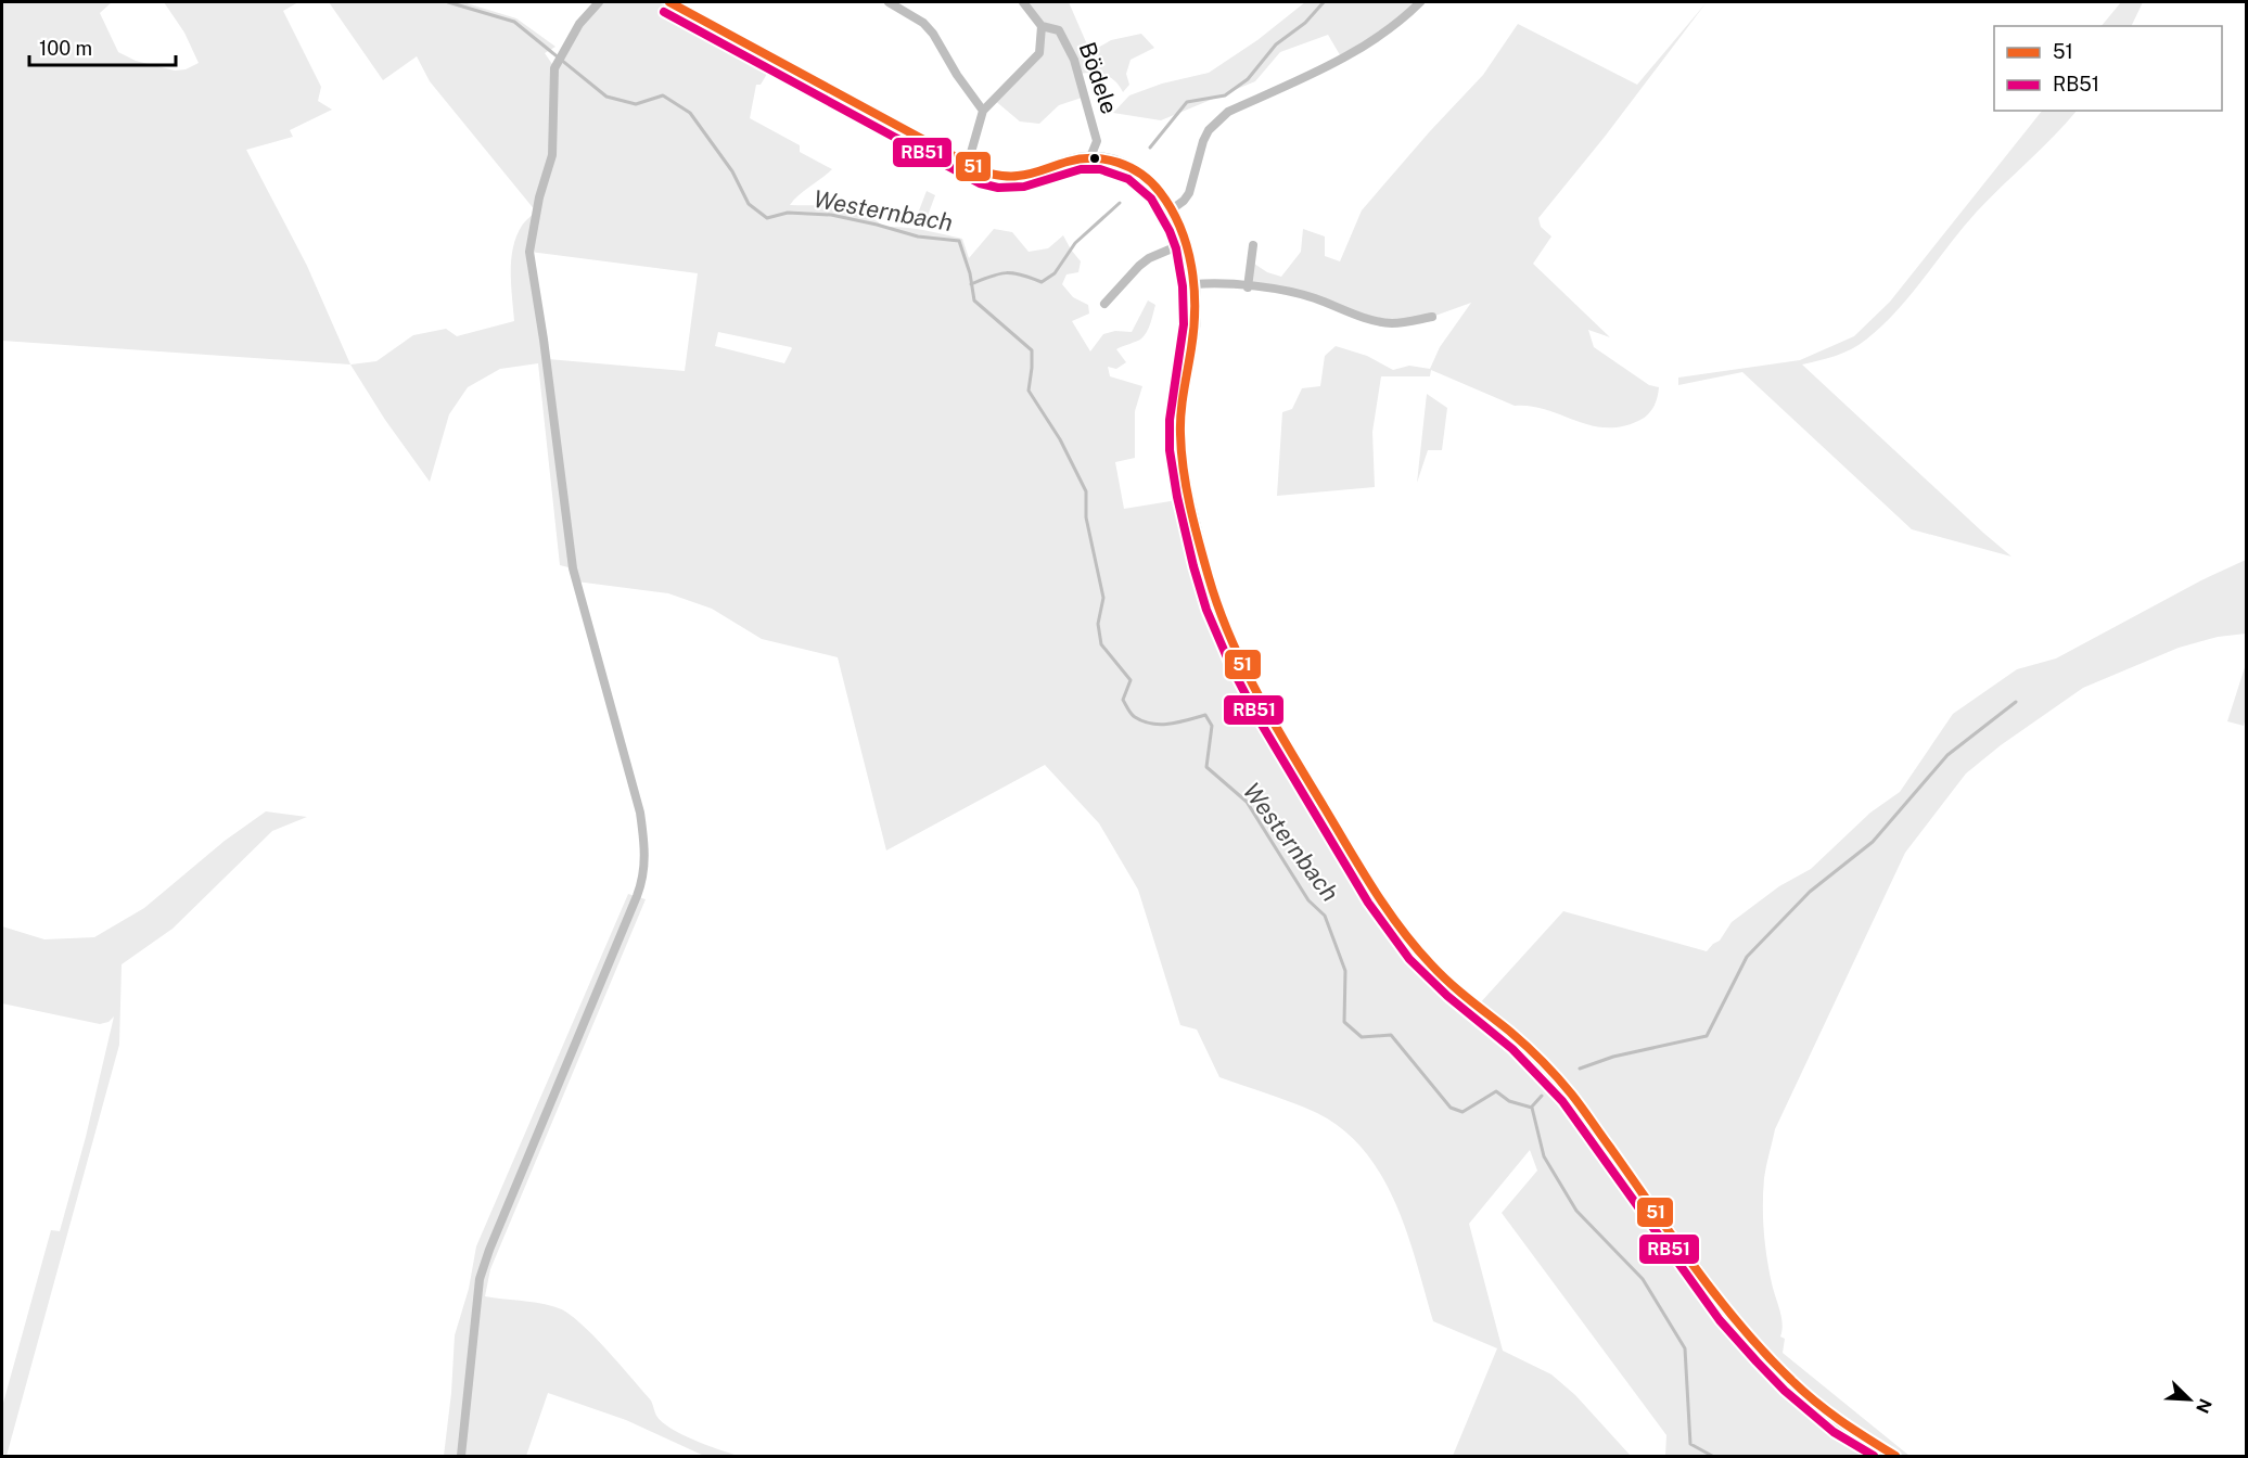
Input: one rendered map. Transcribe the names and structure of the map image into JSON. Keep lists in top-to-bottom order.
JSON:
{
  "streets": {
    "street": ["Bödele"]
  },
  "water": ["Westernbach"],
  "lines": ["transit line 51", "transit line RB51"],
  "legend": ["51", "RB51"],
  "scale_bar": "100 m",
  "north": "bottom right"
}
